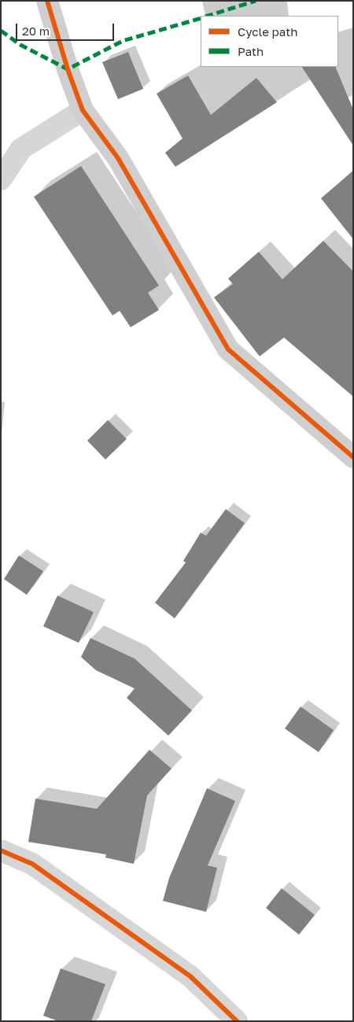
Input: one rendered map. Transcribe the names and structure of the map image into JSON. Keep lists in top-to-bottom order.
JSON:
{
  "legend": ["Cycle path", "Path"],
  "scale_bar": "20 m"
}
